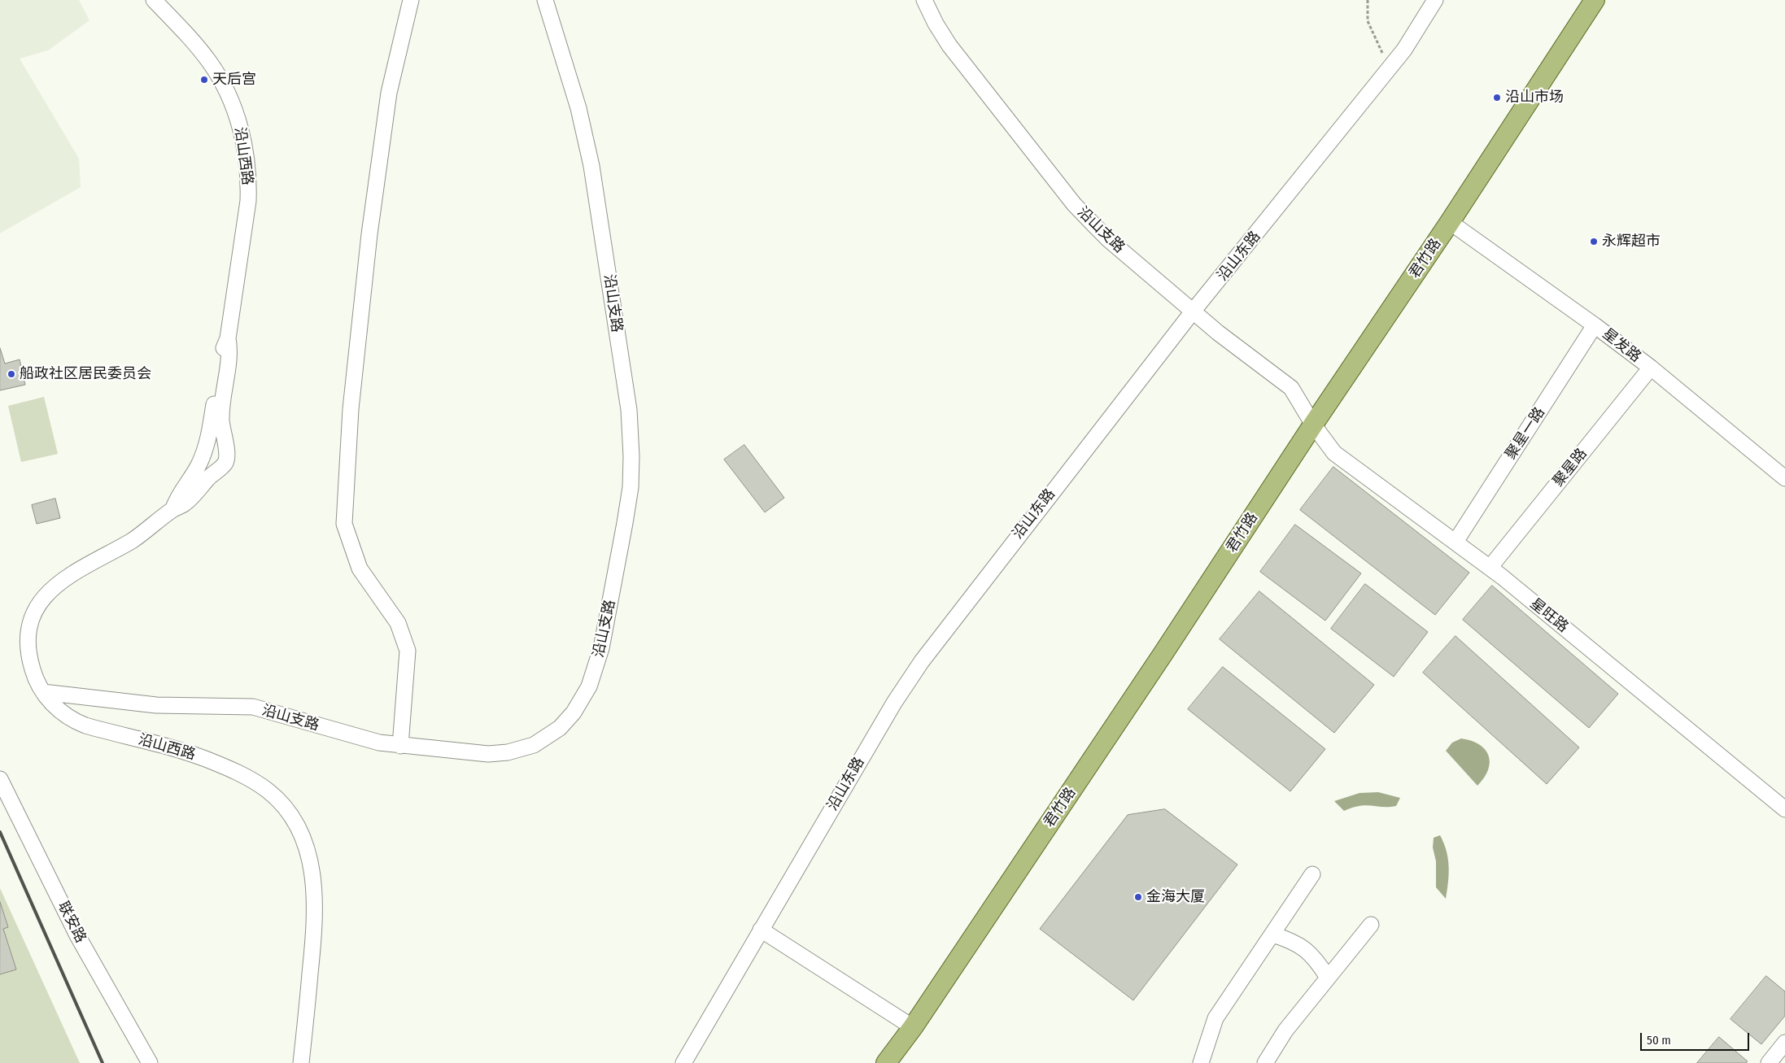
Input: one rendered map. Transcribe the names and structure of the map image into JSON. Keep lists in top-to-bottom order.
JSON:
{
  "streets": {
    "main road": ["君竹路"],
    "street": [
      "沿山西路",
      "沿山支路",
      "沿山东路",
      "星发路",
      "聚星一路",
      "聚星路",
      "星旺路",
      "联安路"
    ]
  },
  "crossings": [
    ["沿山西路", "沿山支路"],
    ["沿山支路", "沿山东路"],
    ["沿山支路", "君竹路"],
    ["沿山支路", "星旺路"],
    ["君竹路", "星发路"],
    ["君竹路", "星旺路"],
    ["星发路", "聚星一路"],
    ["星发路", "聚星路"],
    ["聚星一路", "星旺路"],
    ["聚星路", "星旺路"]
  ],
  "places": [
    "天后宫",
    "沿山市场",
    "永辉超市",
    "船政社区居民委员会",
    "金海大厦"
  ],
  "scale_bar": "50 m"
}
